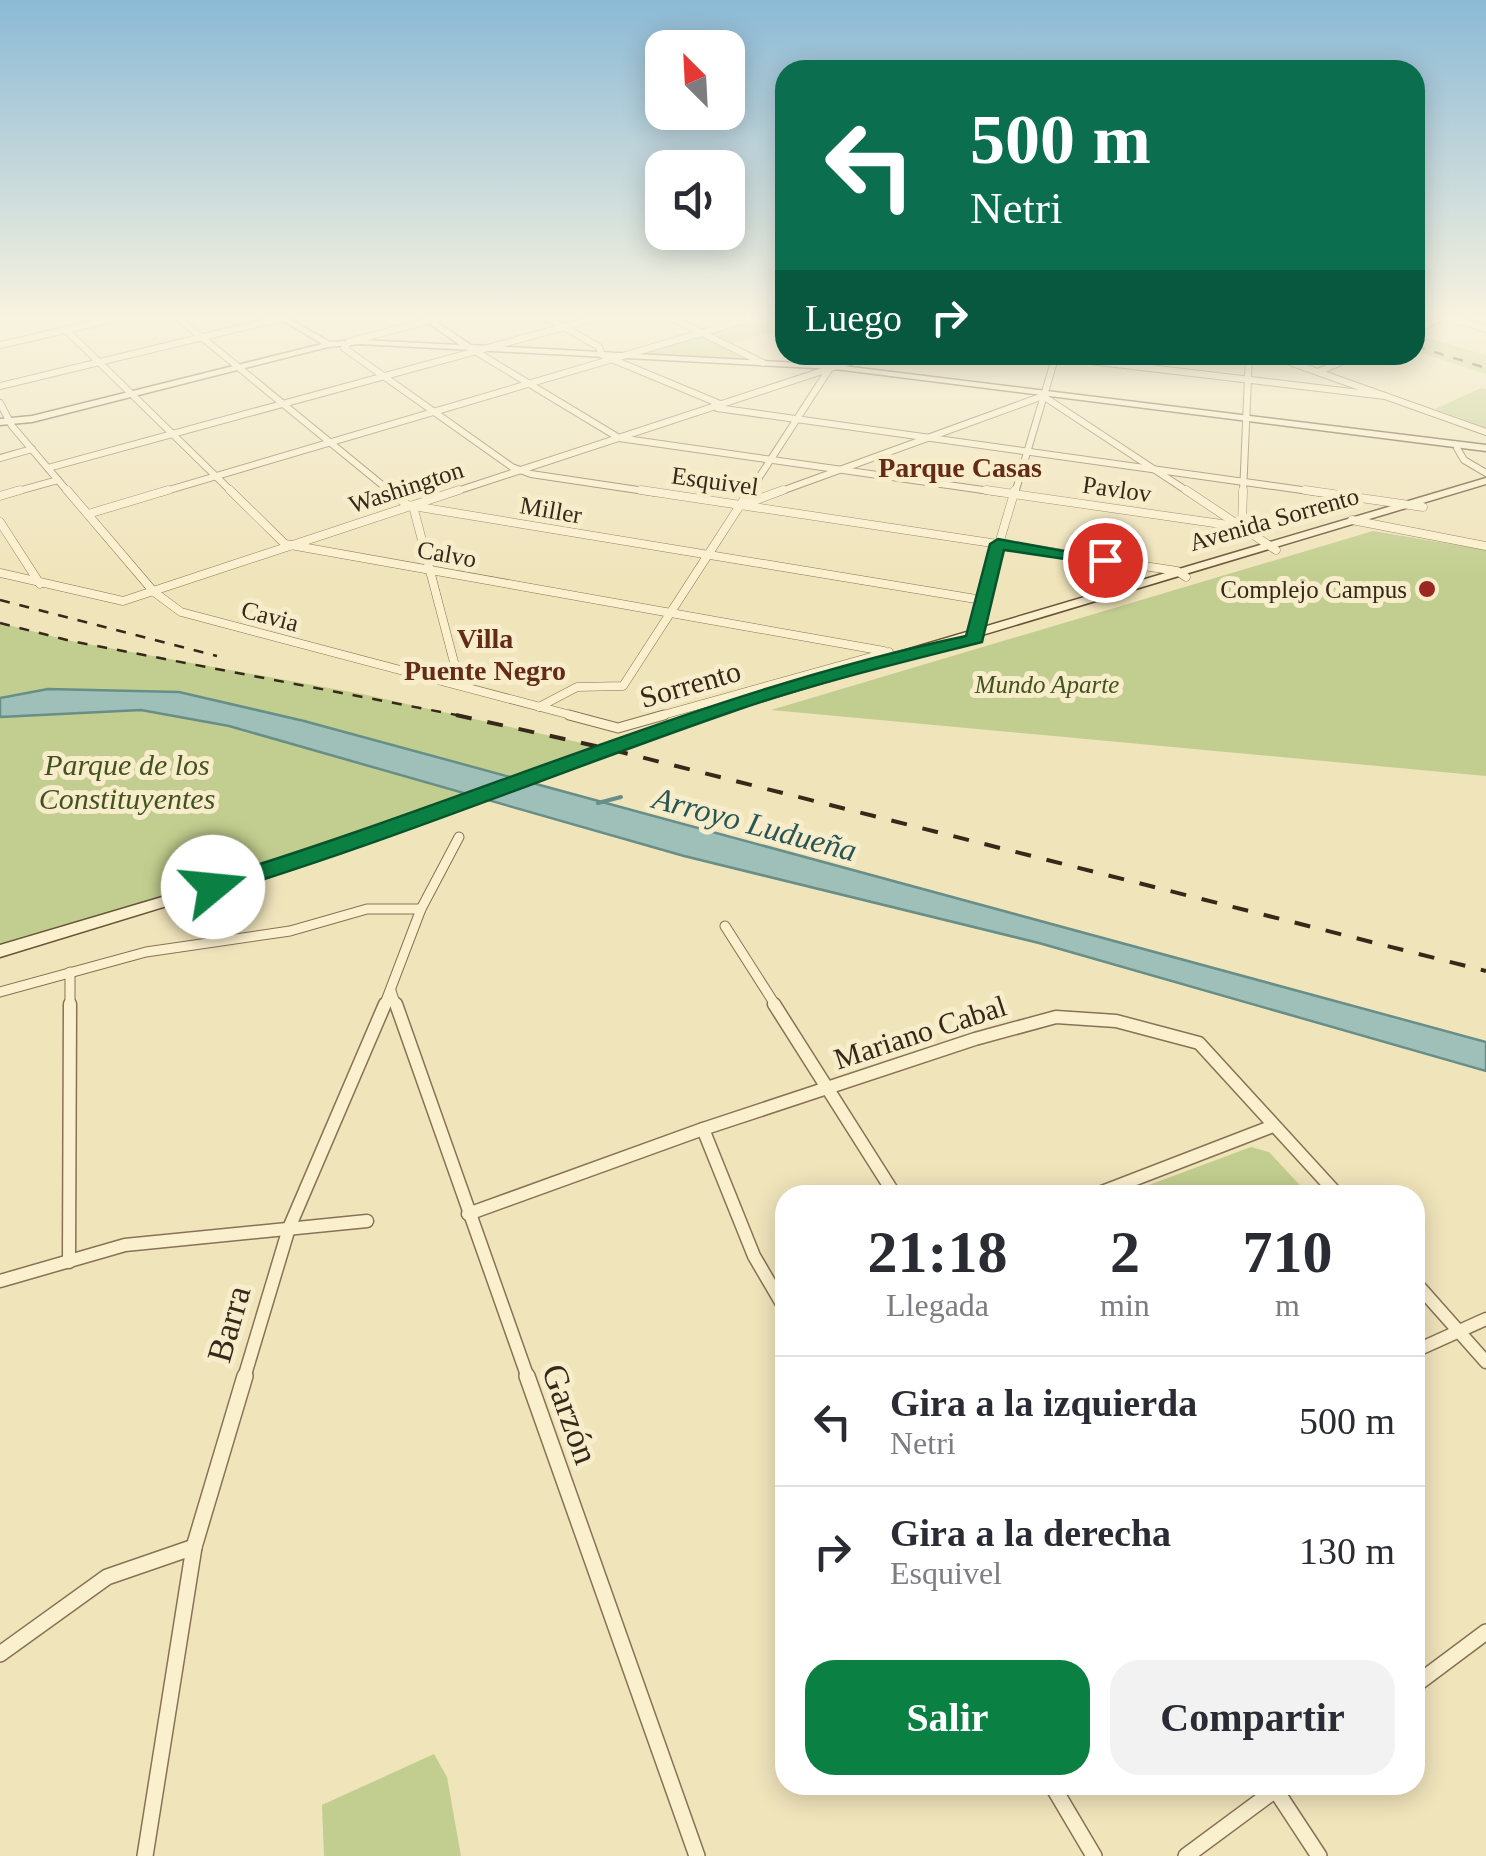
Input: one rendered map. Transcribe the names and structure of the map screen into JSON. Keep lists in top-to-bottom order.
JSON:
{
  "streets": {
    "main road": ["Avenida Sorrento"],
    "street": [
      "Esquivel",
      "Washington",
      "Pavlov",
      "Miller",
      "Calvo",
      "Cavia",
      "Sorrento",
      "Mariano Cabal",
      "Barra",
      "Garzón"
    ]
  },
  "crossings": [
    ["Esquivel", "Washington"],
    ["Esquivel", "Avenida Sorrento"],
    ["Washington", "Pavlov"],
    ["Washington", "Miller"],
    ["Washington", "Calvo"],
    ["Washington", "Cavia"],
    ["Avenida Sorrento", "Calvo"],
    ["Avenida Sorrento", "Sorrento"],
    ["Calvo", "Sorrento"],
    ["Cavia", "Sorrento"],
    ["Mariano Cabal", "Garzón"],
    ["Barra", "Garzón"]
  ],
  "districts": ["Parque Casas", "Villa Puente Negro"],
  "water": ["Arroyo Ludueña"],
  "parks": ["Mundo Aparte", "Parque de los Constituyentes"],
  "places": ["Complejo Campus"],
  "north": "top left",
  "page": {
    "turn": ["500 m", "Netri"],
    "then": "Luego",
    "eta": [
      "21:18",
      "Llegada",
      "2",
      "min",
      "710",
      "m"
    ],
    "list": [
      {
        "name": "Gira a la izquierda",
        "note": "Netri",
        "value": "500 m"
      },
      {
        "name": "Gira a la derecha",
        "note": "Esquivel",
        "value": "130 m"
      }
    ],
    "buttons": ["Salir", "Compartir"]
  }
}
